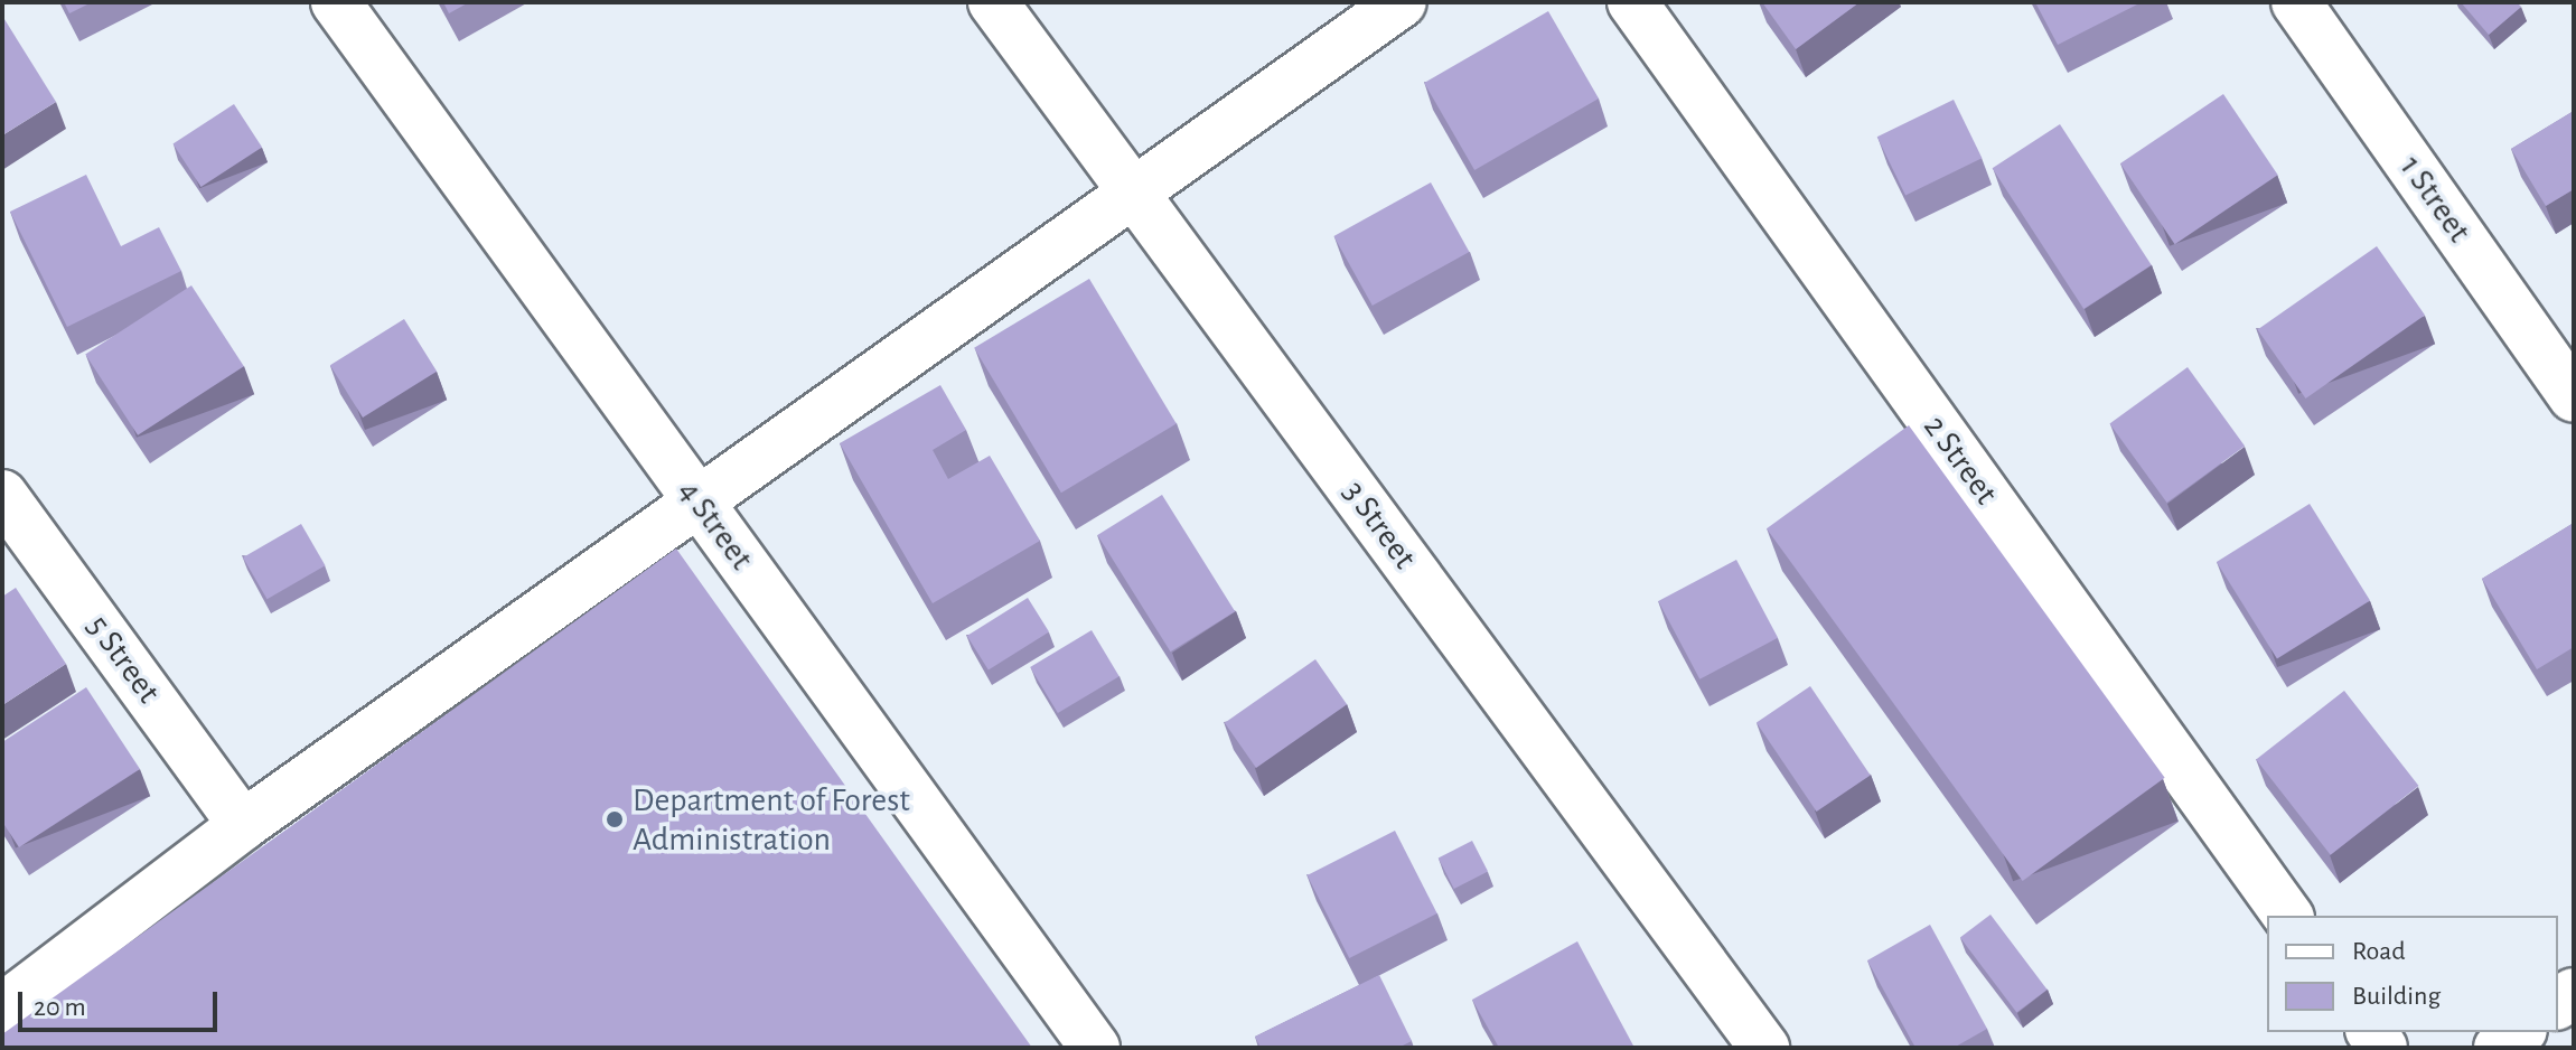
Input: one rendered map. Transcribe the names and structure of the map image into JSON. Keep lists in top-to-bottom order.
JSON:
{
  "streets": {
    "street": [
      "1 Street",
      "2 Street",
      "4 Street",
      "3 Street",
      "5 Street"
    ]
  },
  "places": ["Department of Forest Administration"],
  "legend": ["Road", "Building"],
  "scale_bar": "20 m"
}
